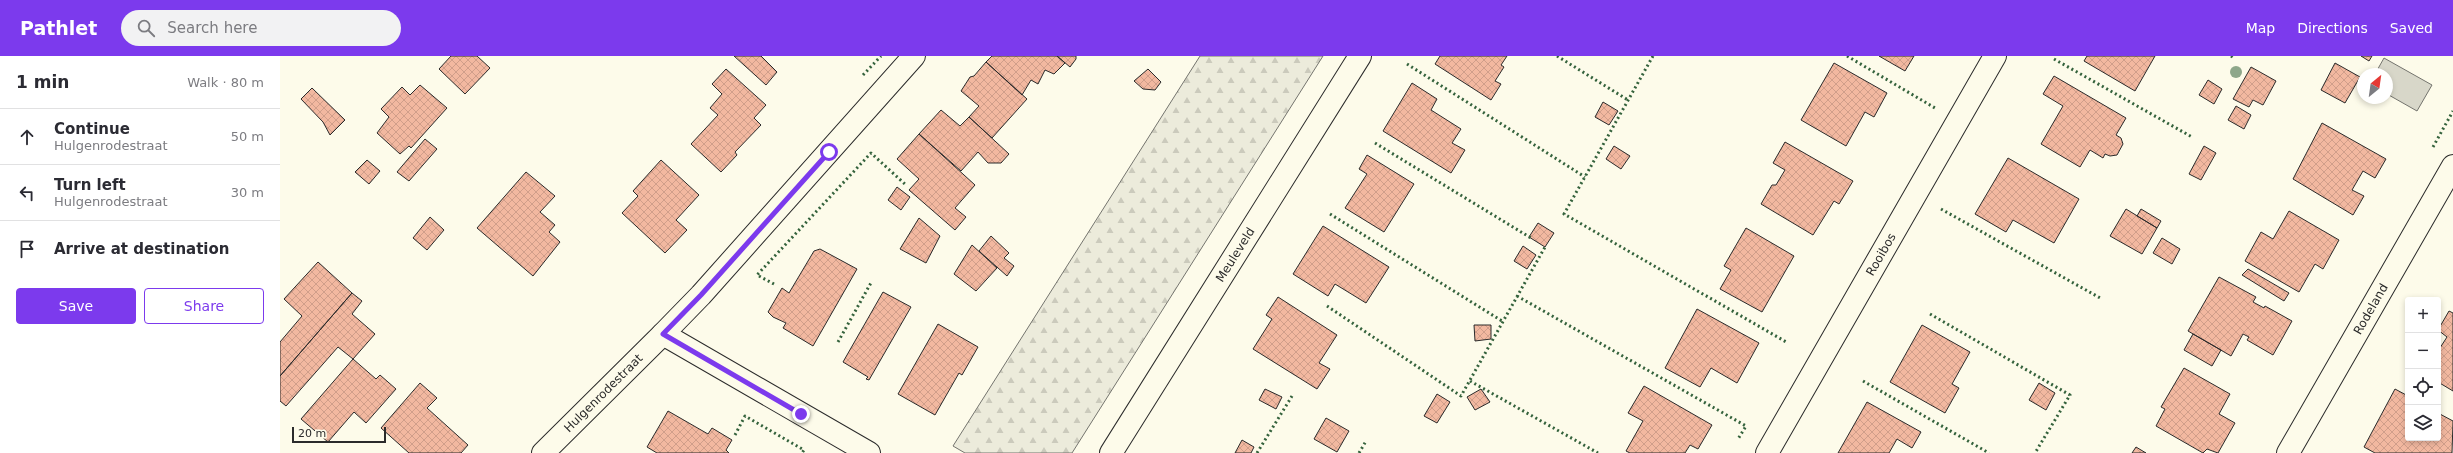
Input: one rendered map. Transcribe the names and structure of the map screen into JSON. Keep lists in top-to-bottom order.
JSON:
{
  "streets": {
    "street": [
      "Meuleveld",
      "Rooibos",
      "Rodeland",
      "Hulgenrodestraat"
    ]
  },
  "scale_bar": "20 m",
  "north": "top right",
  "page": {
    "header": "Pathlet",
    "search": "Search here",
    "nav": ["Map", "Directions", "Saved"],
    "heading": ["1 min", "Walk · 80 m"],
    "list": [
      ["Continue", "Hulgenrodestraat", "50 m"],
      ["Turn left", "Hulgenrodestraat", "30 m"],
      "Arrive at destination"
    ],
    "buttons": ["Save", "Share"],
    "map_buttons": ["+", "−"],
    "scale": "20 m"
  }
}
